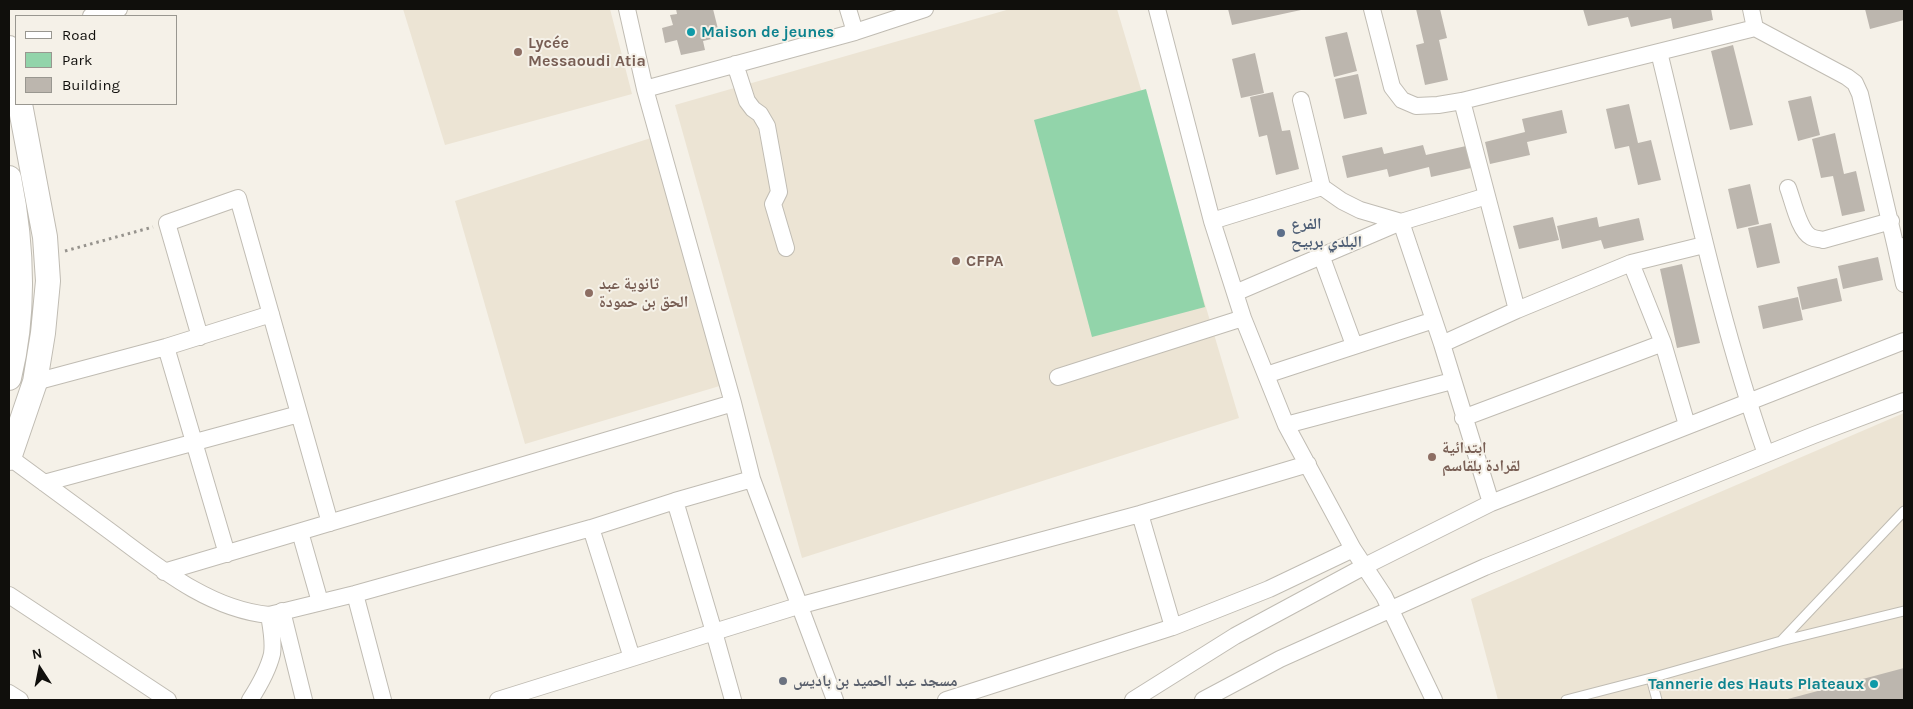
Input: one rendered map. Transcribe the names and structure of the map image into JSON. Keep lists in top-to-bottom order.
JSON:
{
  "places": [
    "Maison de jeunes",
    "Lycée Messaoudi Atia",
    "الفرع البلدي بربيح",
    "CFPA",
    "ثانوية عبد الحق بن حمودة",
    "ابتدائية لقرادة بلقاسم",
    "مسجد عبد الحميد بن باديس",
    "Tannerie des Hauts Plateaux"
  ],
  "legend": ["Road", "Park", "Building"],
  "north": "top"
}
